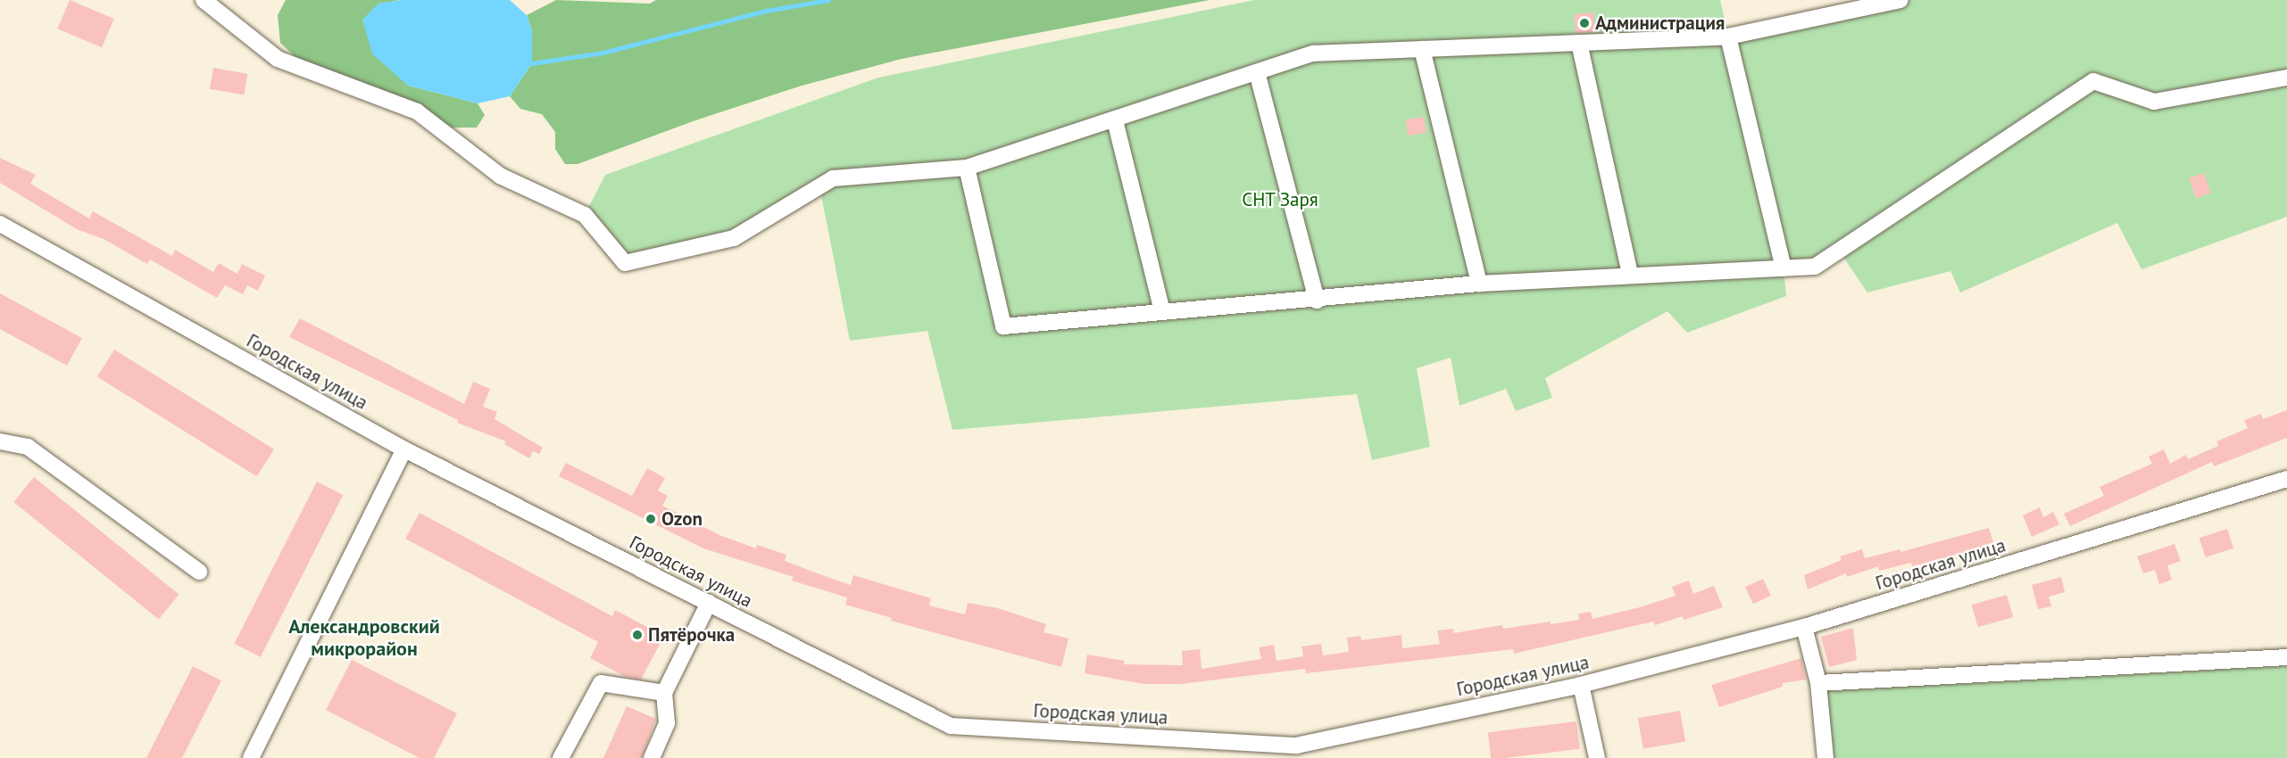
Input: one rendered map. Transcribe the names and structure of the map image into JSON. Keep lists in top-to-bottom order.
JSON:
{
  "streets": {
    "street": ["Городская улица"]
  },
  "districts": ["Александровский микрорайон"],
  "parks": ["СНТ Заря"],
  "places": ["Администрация", "Ozon", "Пятёрочка"]
}
